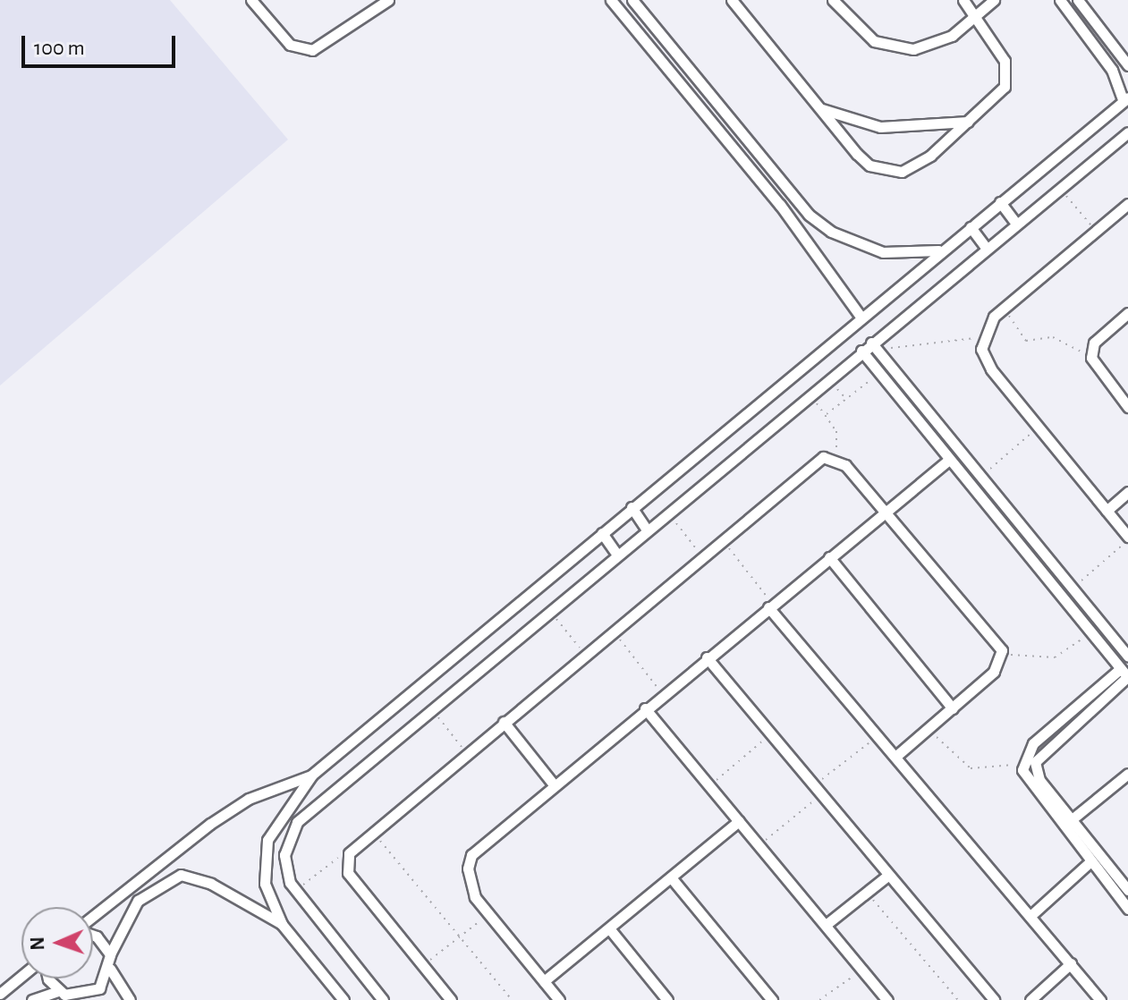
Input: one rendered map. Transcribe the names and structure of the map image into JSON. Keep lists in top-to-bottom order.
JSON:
{
  "scale_bar": "100 m",
  "north": "left"
}
